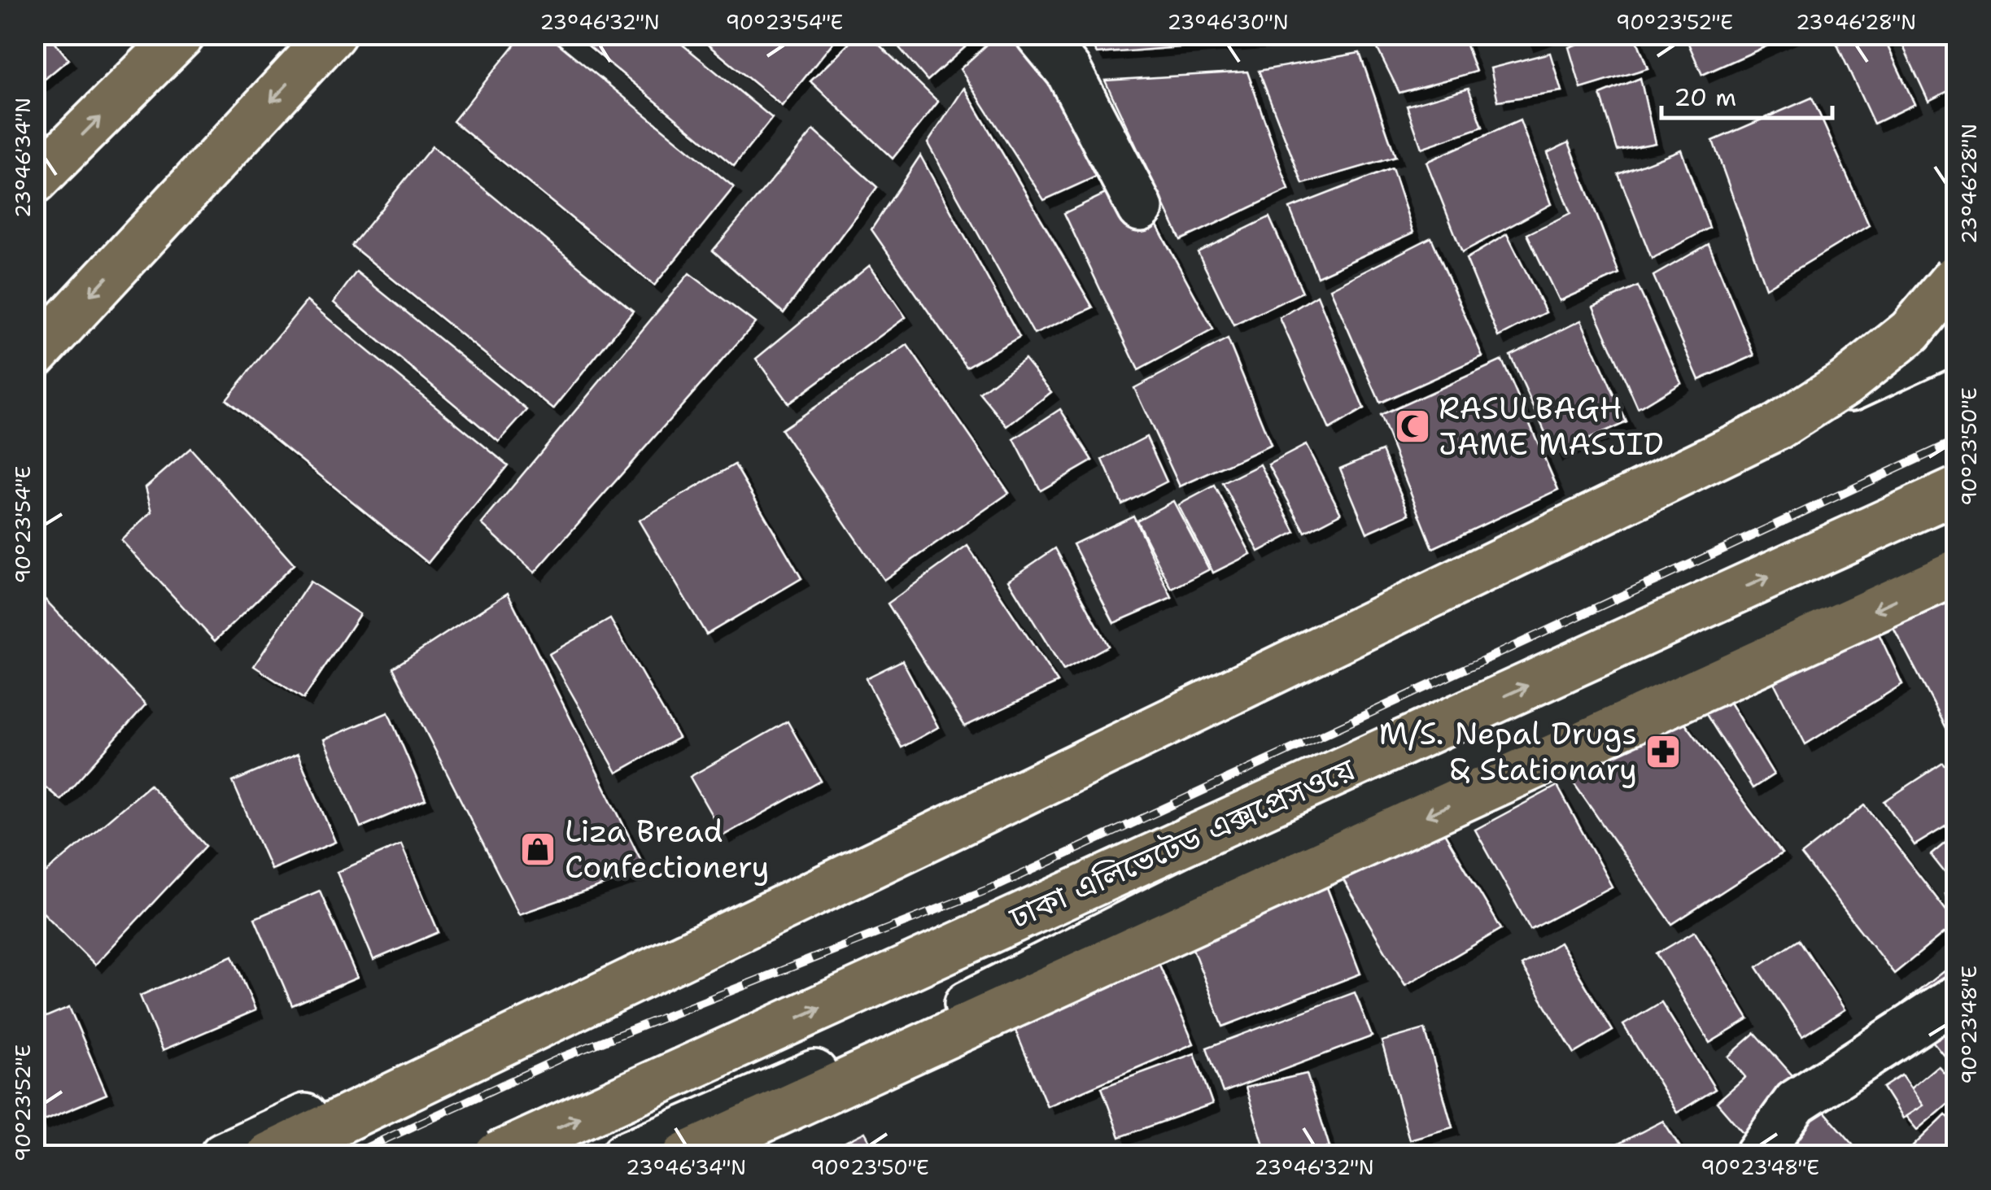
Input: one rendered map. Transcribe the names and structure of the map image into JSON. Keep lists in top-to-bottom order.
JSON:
{
  "streets": {
    "main road": ["ঢাকা এলিভেটেড এক্সপ্রেসওয়ে"]
  },
  "places": {
    "mosque": ["RASULBAGH JAME MASJID"],
    "pharmacy": ["M/S. Nepal Drugs & Stationary"],
    "shop": ["Liza Bread Confectionery"]
  },
  "scale_bar": "20 m",
  "coordinates": [
    "23°46'32\"N",
    "90°23'54\"E",
    "23°46'30\"N",
    "90°23'52\"E",
    "23°46'28\"N",
    "23°46'34\"N",
    "90°23'50\"E",
    "90°23'48\"E"
  ]
}
